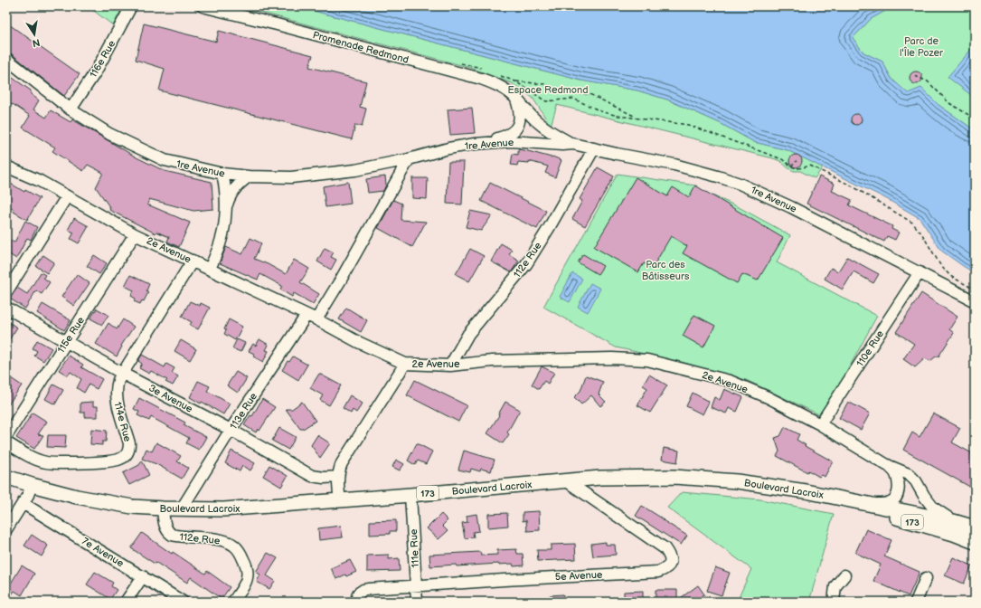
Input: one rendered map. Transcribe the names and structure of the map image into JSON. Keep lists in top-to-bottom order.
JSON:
{
  "streets": {
    "main road": ["Boulevard Lacroix", "173"],
    "street": [
      "Promenade Redmond",
      "116e Rue",
      "1re Avenue",
      "2e Avenue",
      "112e Rue",
      "115e Rue",
      "110e Rue",
      "3e Avenue",
      "113e Rue",
      "114e Rue",
      "111e Rue",
      "7e Avenue",
      "5e Avenue"
    ]
  },
  "crossings": [
    ["Promenade Redmond", "1re Avenue"],
    ["116e Rue", "1re Avenue"],
    ["1re Avenue", "112e Rue"],
    ["1re Avenue", "110e Rue"],
    ["1re Avenue", "113e Rue"],
    ["2e Avenue", "112e Rue"],
    ["2e Avenue", "115e Rue"],
    ["2e Avenue", "110e Rue"],
    ["2e Avenue", "113e Rue"],
    ["2e Avenue", "114e Rue"],
    ["2e Avenue", "Boulevard Lacroix"],
    ["112e Rue", "Boulevard Lacroix"],
    ["115e Rue", "3e Avenue"],
    ["3e Avenue", "113e Rue"],
    ["3e Avenue", "114e Rue"],
    ["113e Rue", "Boulevard Lacroix"],
    ["Boulevard Lacroix", "111e Rue"],
    ["Boulevard Lacroix", "5e Avenue"],
    ["111e Rue", "5e Avenue"]
  ],
  "parks": ["Parc de l'Île Pozer", "Espace Redmond", "Parc des Bâtisseurs"],
  "north": "bottom"
}
